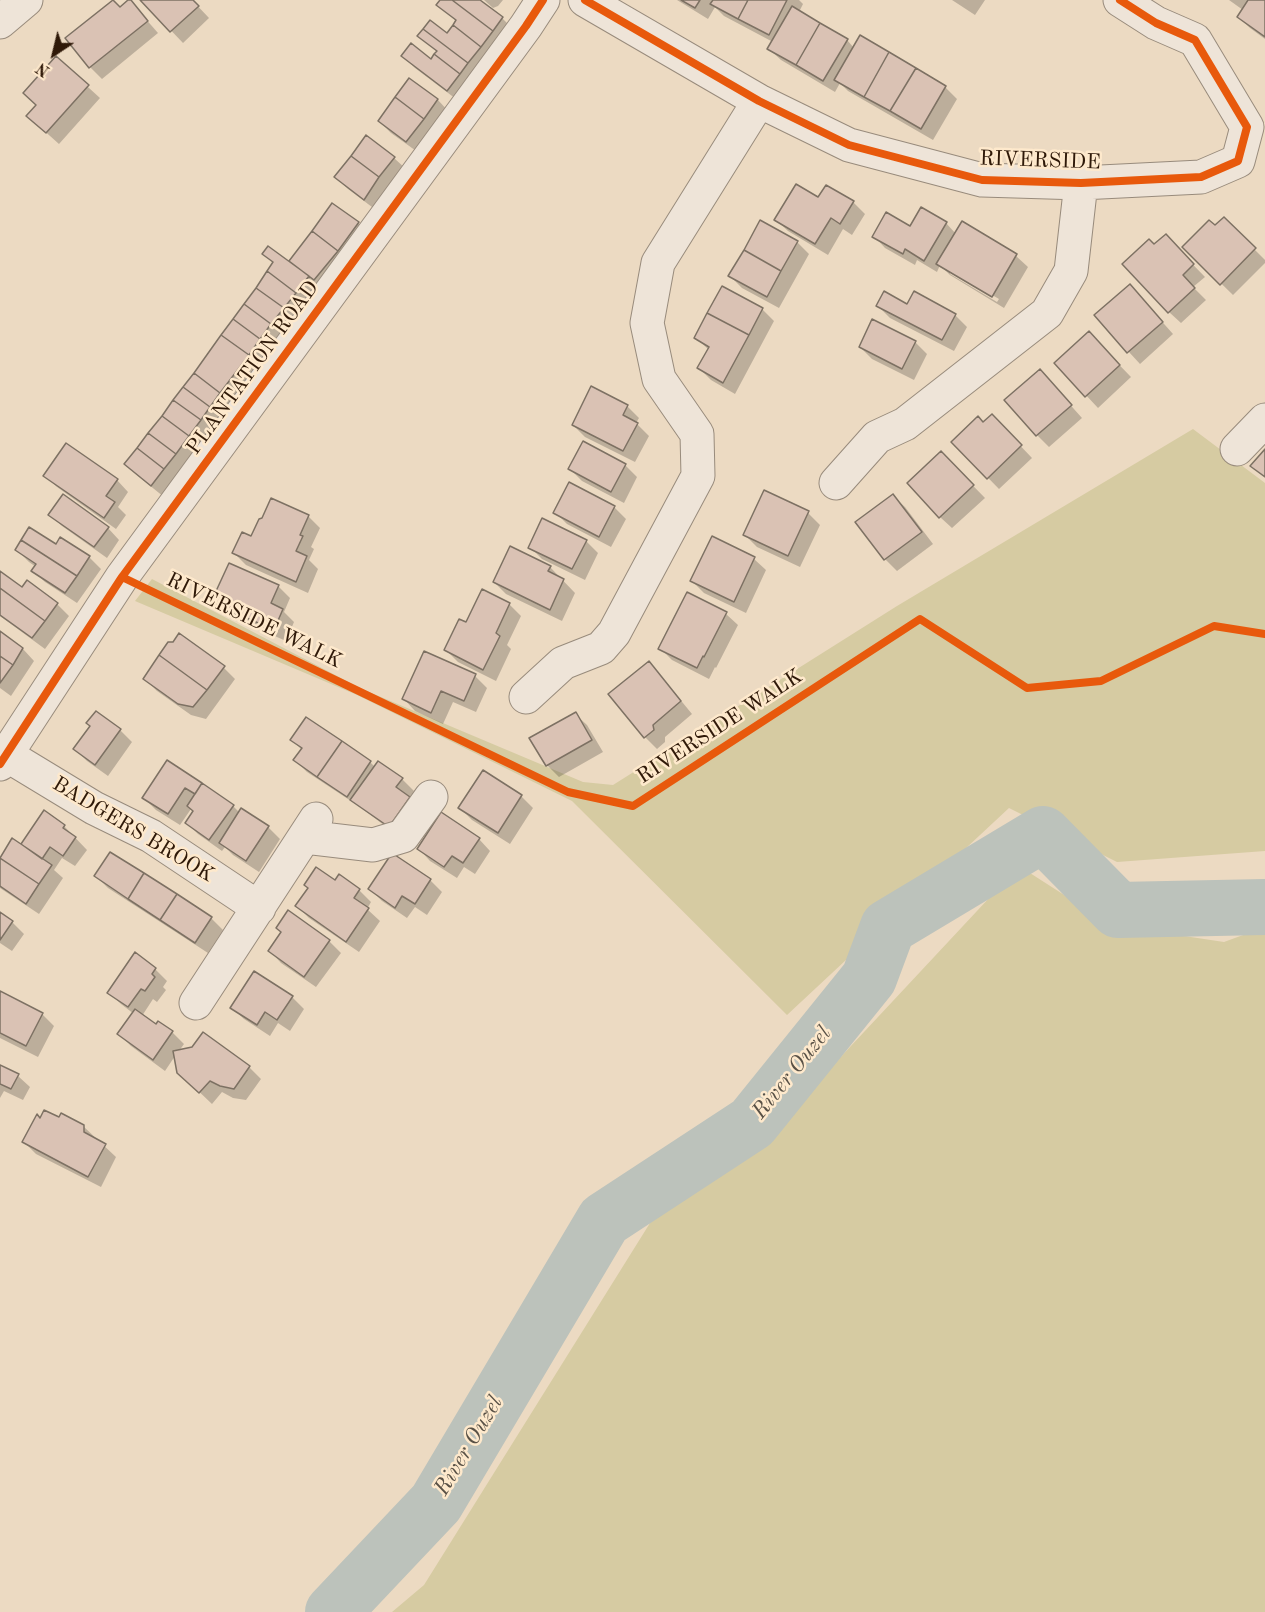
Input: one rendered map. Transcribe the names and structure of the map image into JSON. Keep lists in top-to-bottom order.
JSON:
{
  "streets": {
    "street": ["RIVERSIDE", "PLANTATION ROAD", "BADGERS BROOK"],
    "cycle path": ["RIVERSIDE WALK"]
  },
  "crossings": [
    ["PLANTATION ROAD", "BADGERS BROOK"]
  ],
  "water": ["River Ouzel"],
  "north": "bottom left"
}
